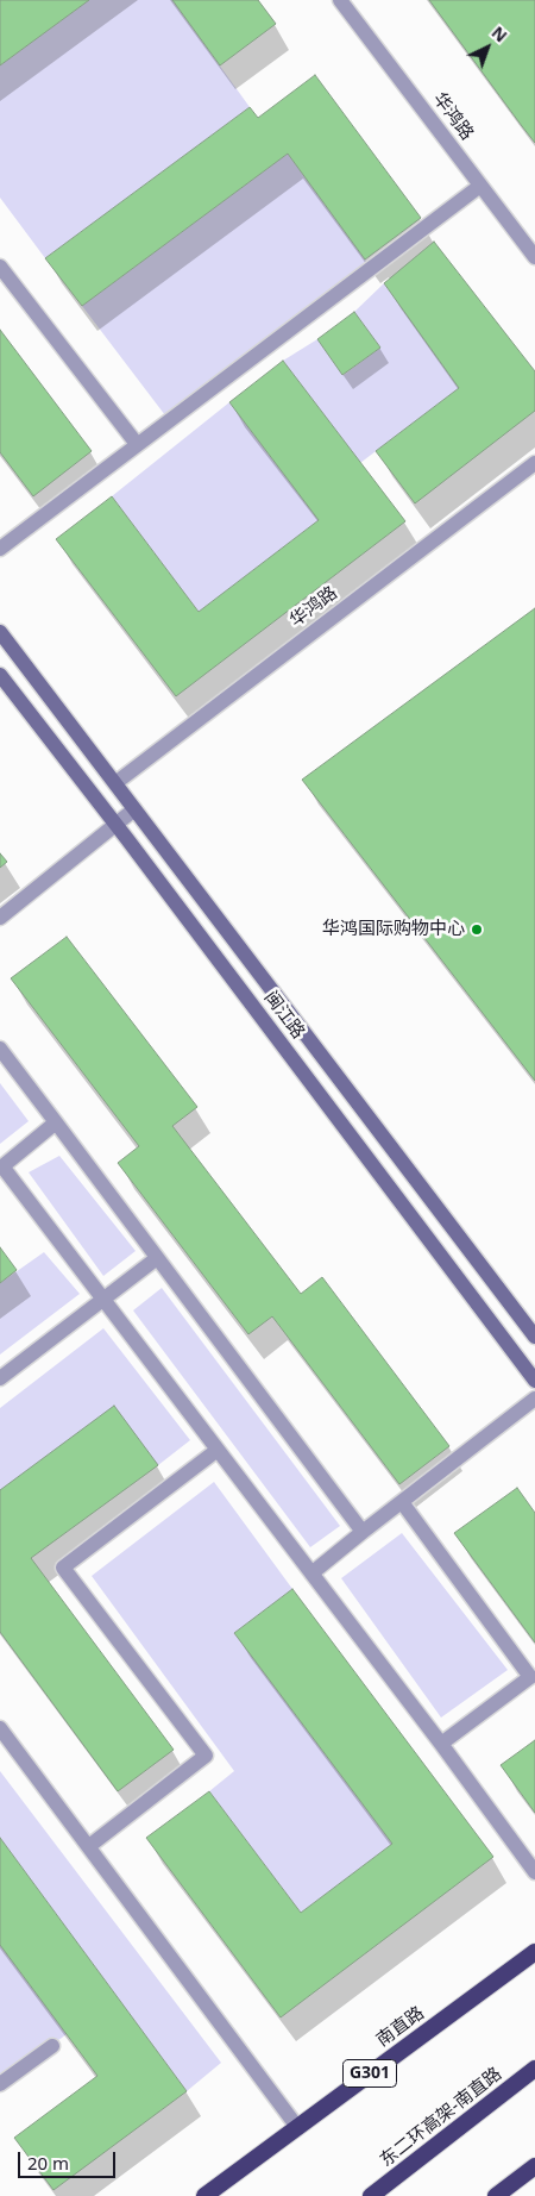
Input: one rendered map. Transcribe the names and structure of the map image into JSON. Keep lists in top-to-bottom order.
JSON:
{
  "streets": {
    "highway": ["南直路", "G301", "东二环高架-南直路"],
    "main road": ["闽江路"],
    "street": ["华鸿路"]
  },
  "crossings": [
    ["华鸿路", "闽江路"]
  ],
  "places": ["华鸿国际购物中心"],
  "scale_bar": "20 m",
  "north": "top right"
}
